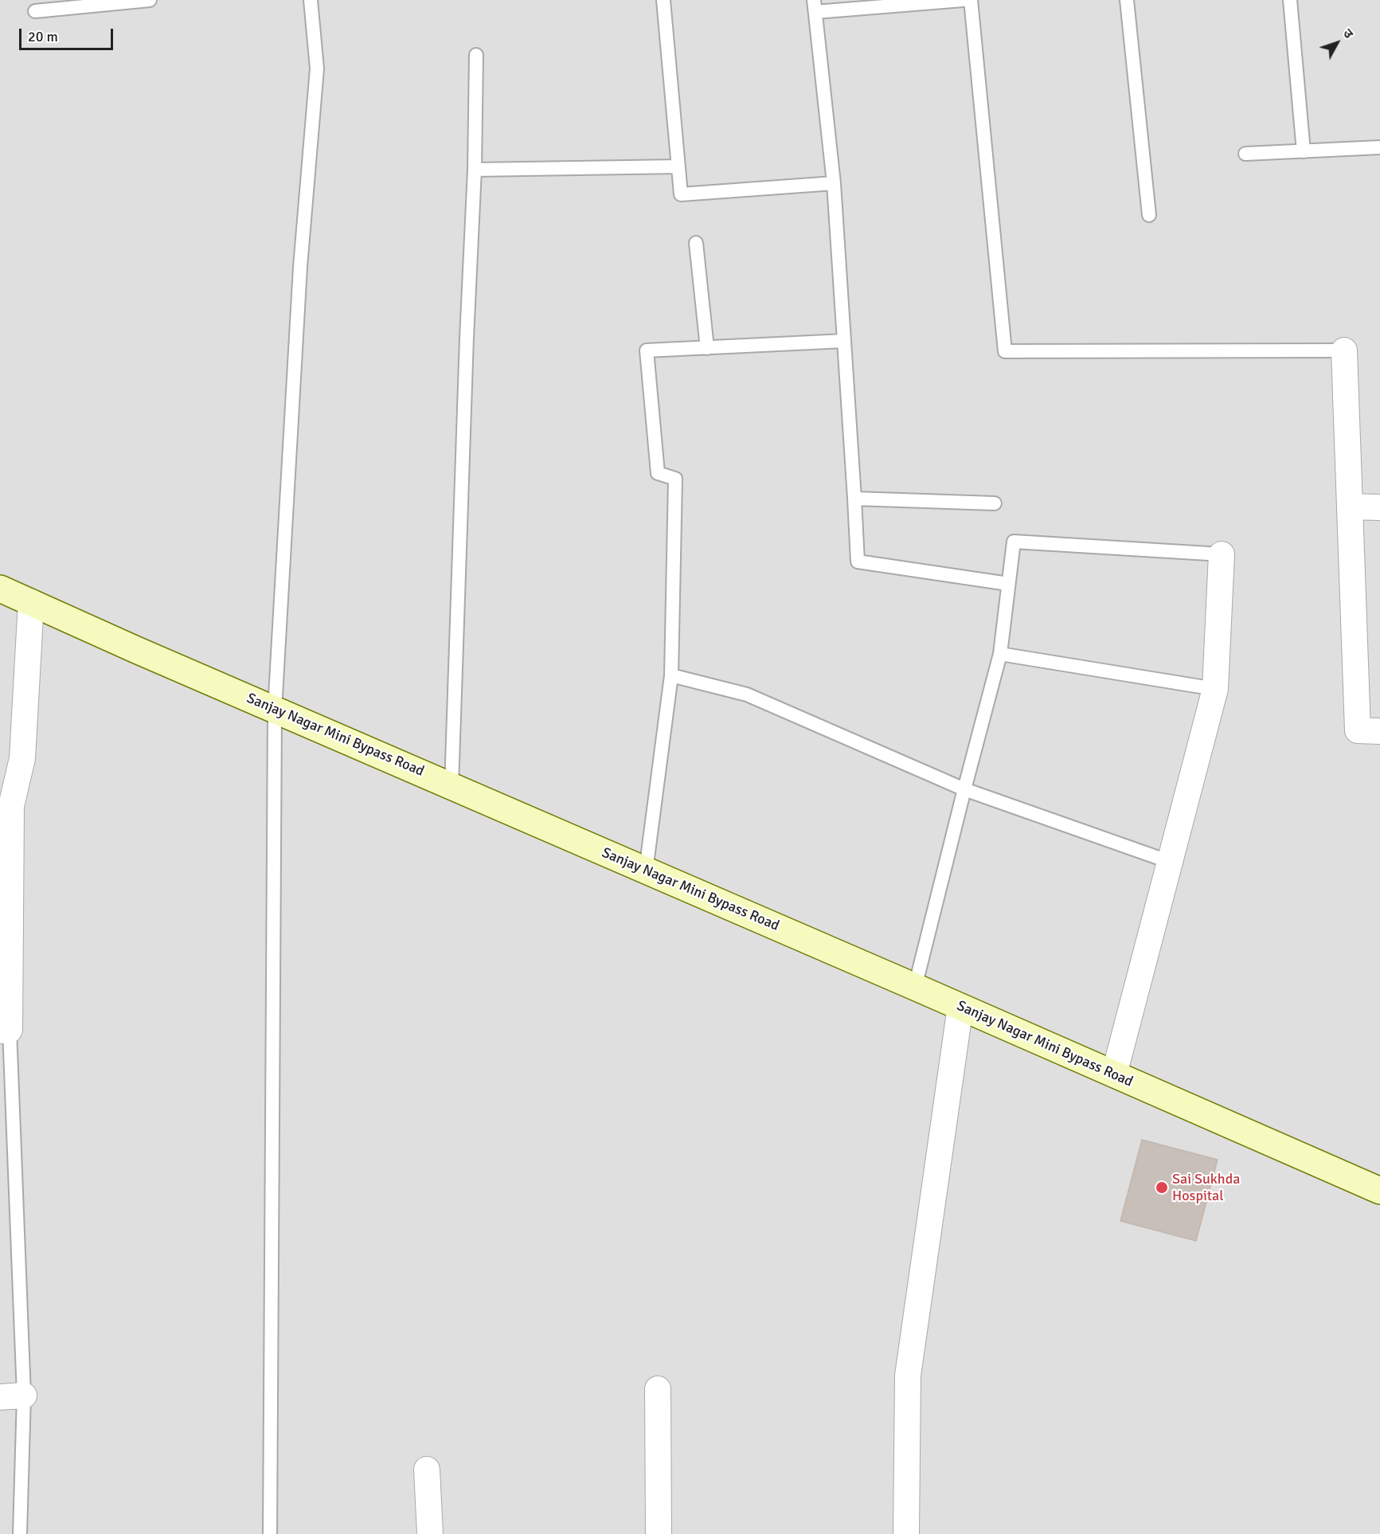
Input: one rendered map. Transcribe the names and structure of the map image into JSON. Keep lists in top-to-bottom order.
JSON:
{
  "streets": {
    "street": ["Sanjay Nagar Mini Bypass Road"]
  },
  "places": ["Sai Sukhda Hospital"],
  "scale_bar": "20 m",
  "north": "top right"
}
